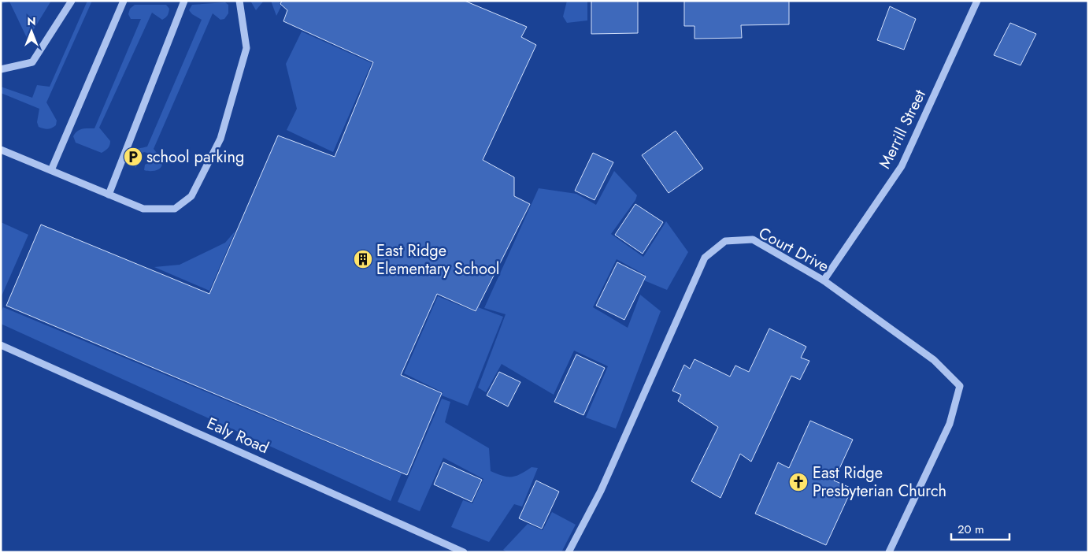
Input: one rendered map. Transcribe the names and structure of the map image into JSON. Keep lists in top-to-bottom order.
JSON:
{
  "streets": {
    "street": ["Merrill Street", "Court Drive", "Ealy Road"]
  },
  "crossings": [
    ["Merrill Street", "Court Drive"]
  ],
  "places": {
    "parking": ["school parking"],
    "building": ["East Ridge Elementary School"],
    "church": ["East Ridge Presbyterian Church"]
  },
  "scale_bar": "20 m",
  "north": "top"
}
